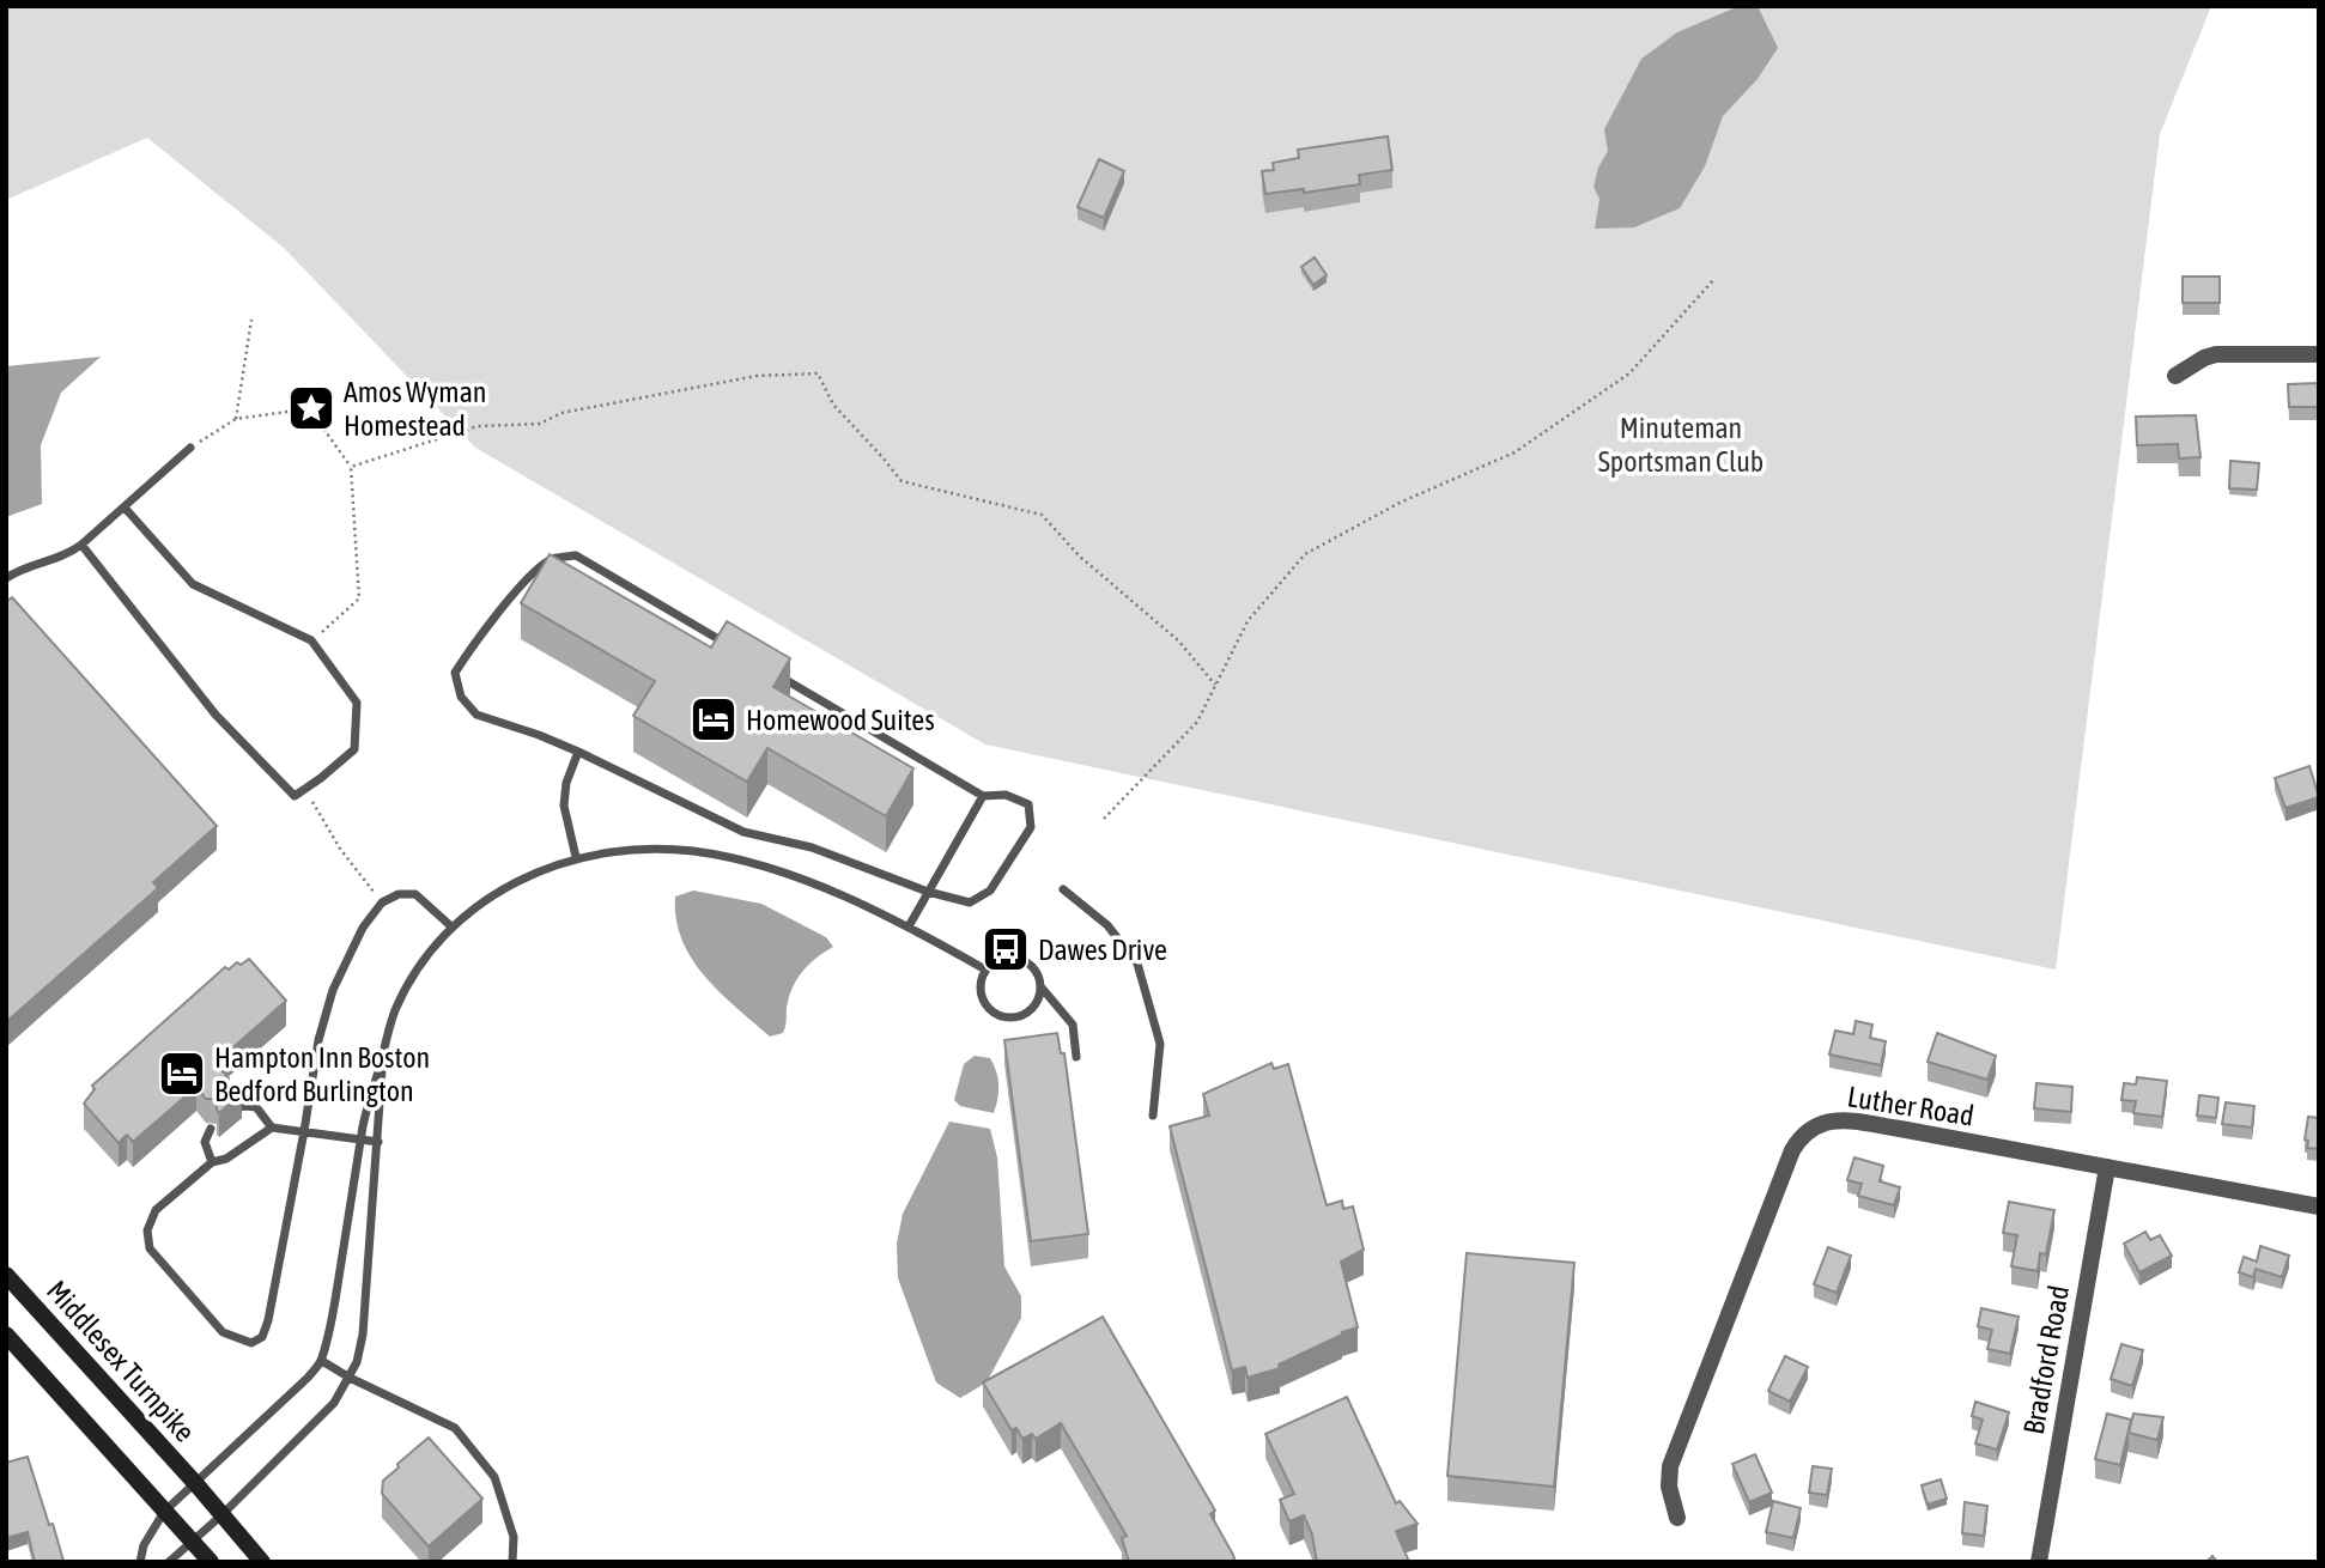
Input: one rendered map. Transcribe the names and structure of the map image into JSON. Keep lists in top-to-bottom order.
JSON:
{
  "streets": {
    "main road": ["Middlesex Turnpike"],
    "street": ["Luther Road", "Bradford Road"]
  },
  "crossings": [
    ["Luther Road", "Bradford Road"]
  ],
  "parks": ["Minuteman Sportsman Club"],
  "places": {
    "place": ["Amos Wyman Homestead"],
    "hotel": ["Homewood Suites", "Hampton Inn Boston Bedford Burlington"],
    "bus stop": ["Dawes Drive"]
  }
}
